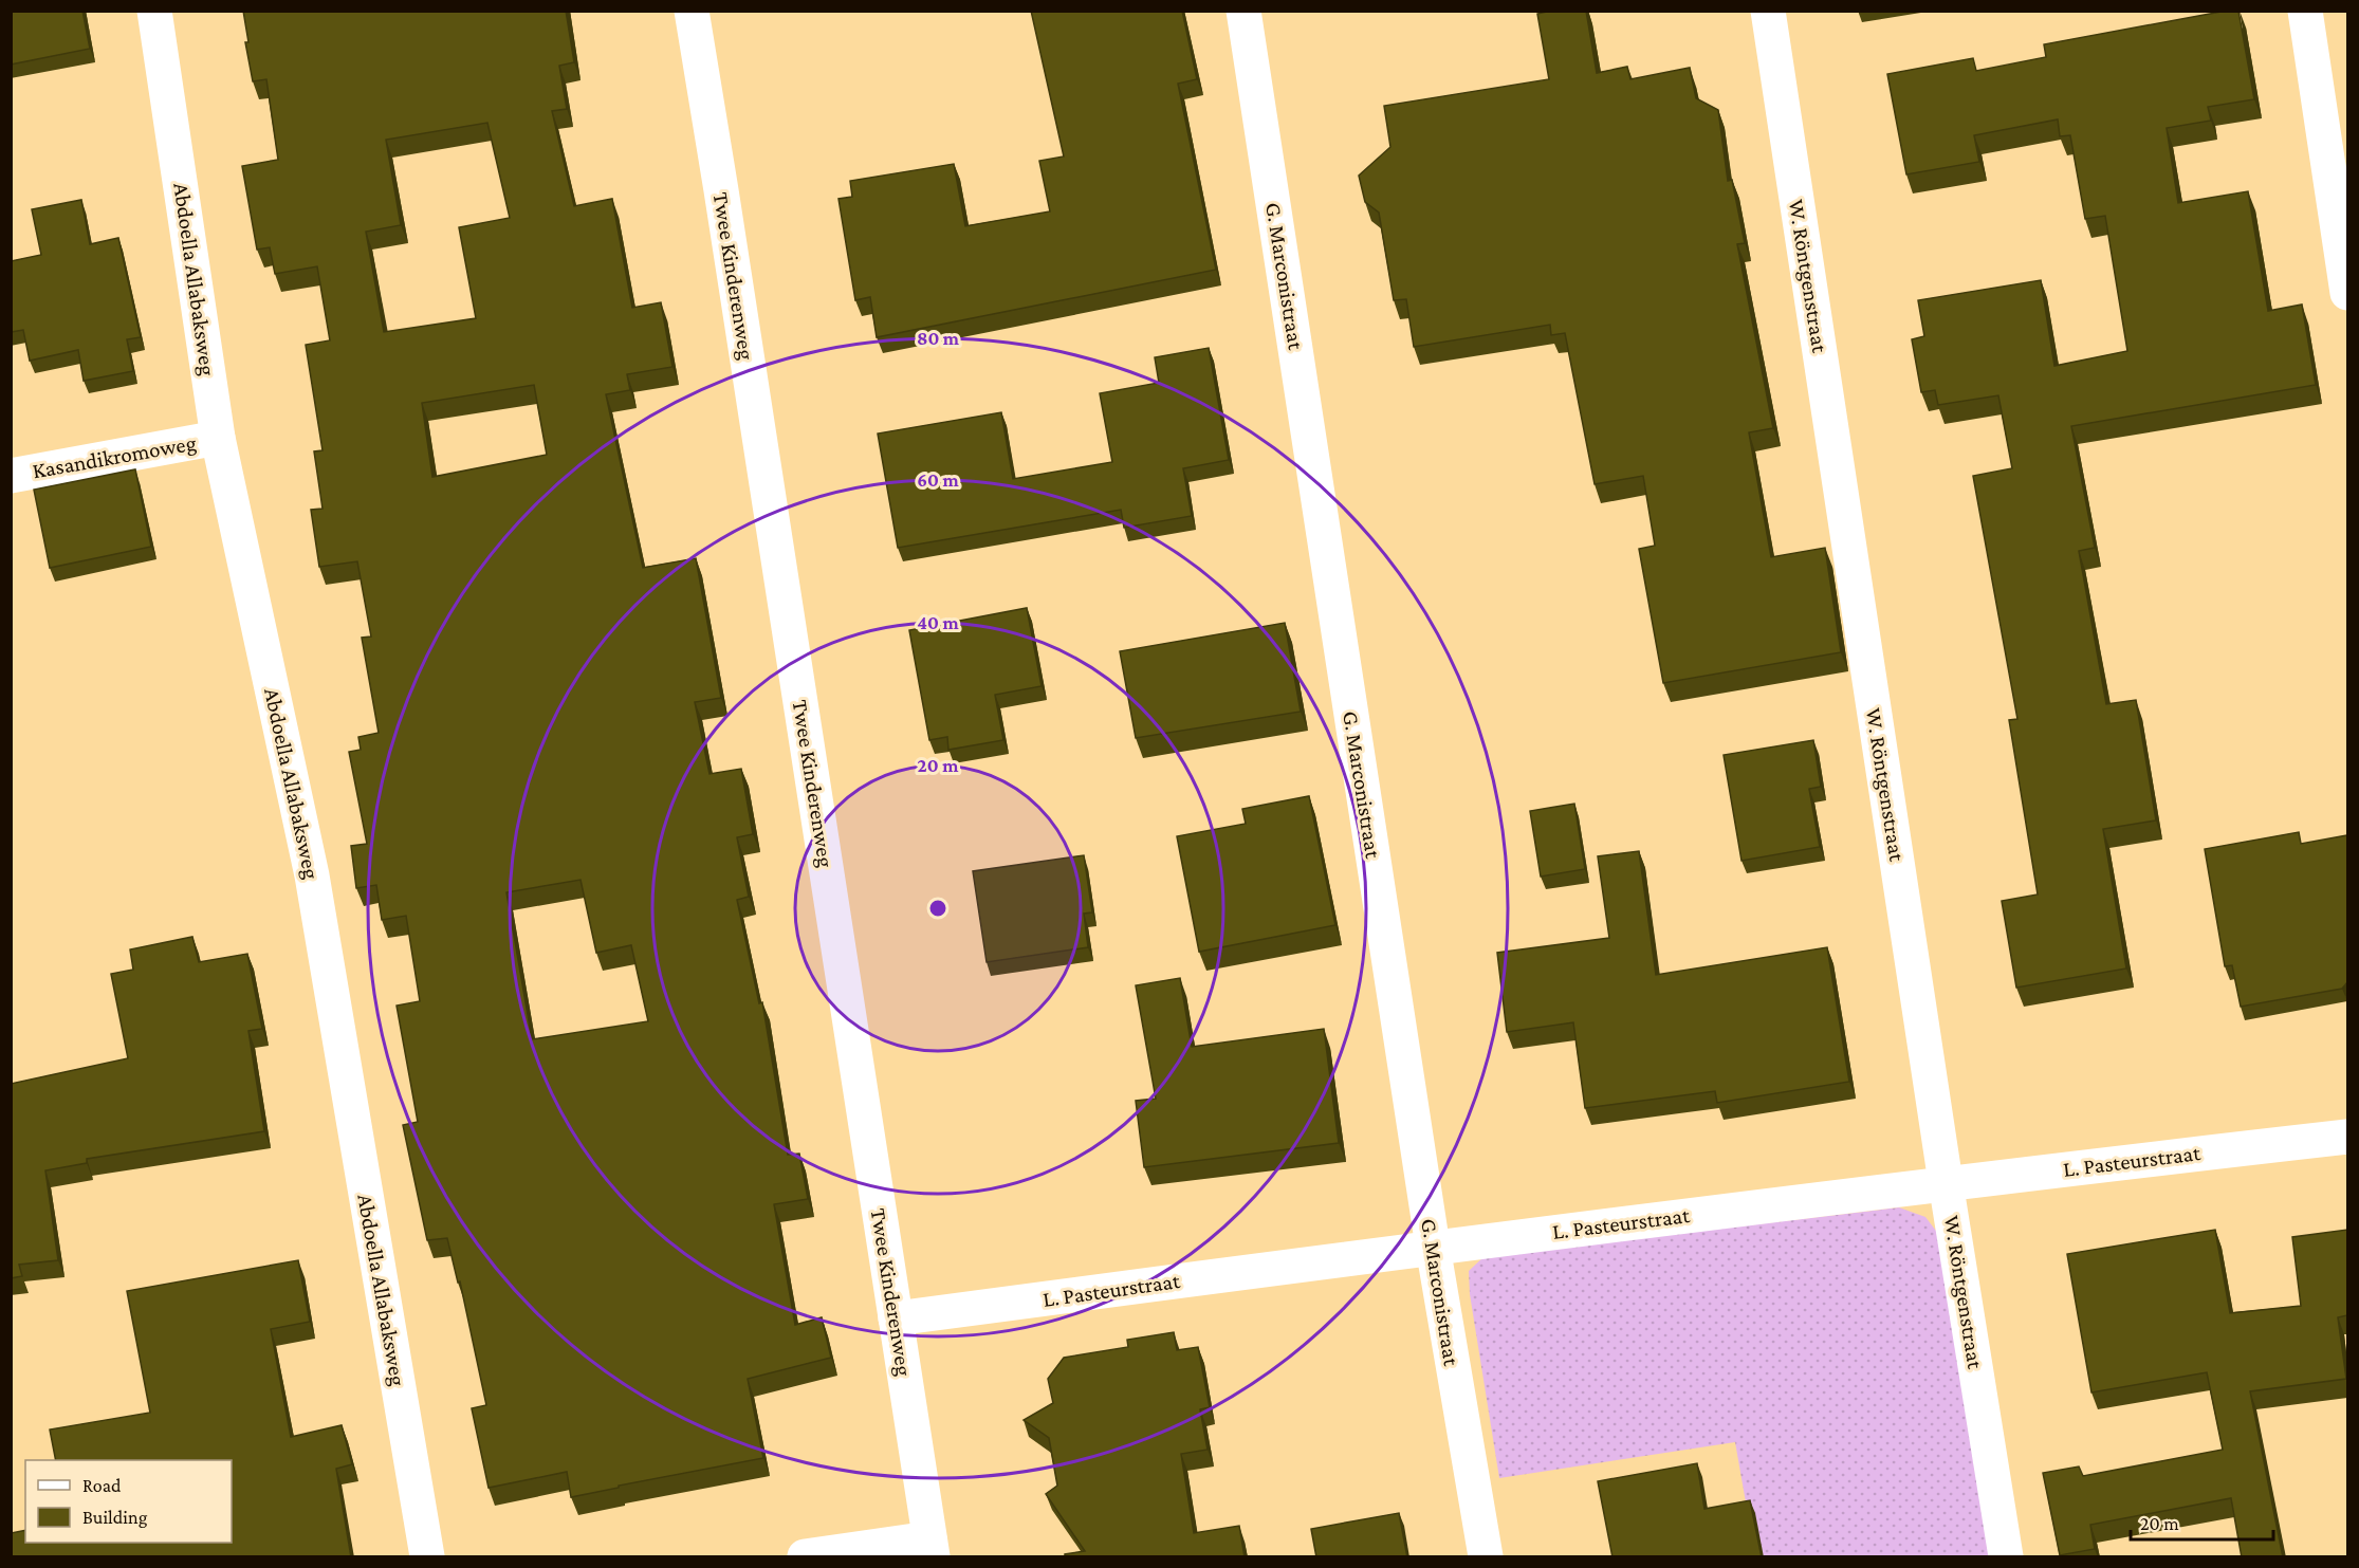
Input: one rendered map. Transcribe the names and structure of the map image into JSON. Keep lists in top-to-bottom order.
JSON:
{
  "streets": {
    "street": [
      "Twee Kinderenweg",
      "G. Marconistraat",
      "W. Röntgenstraat",
      "Abdoella Allabaksweg",
      "Kasandikromoweg",
      "L. Pasteurstraat"
    ]
  },
  "crossings": [
    ["Twee Kinderenweg", "L. Pasteurstraat"],
    ["G. Marconistraat", "L. Pasteurstraat"],
    ["W. Röntgenstraat", "L. Pasteurstraat"],
    ["Abdoella Allabaksweg", "Kasandikromoweg"]
  ],
  "legend": ["Road", "Building"],
  "scale_bar": "20 m",
  "rings": [
    "80 m",
    "60 m",
    "40 m",
    "20 m"
  ]
}
